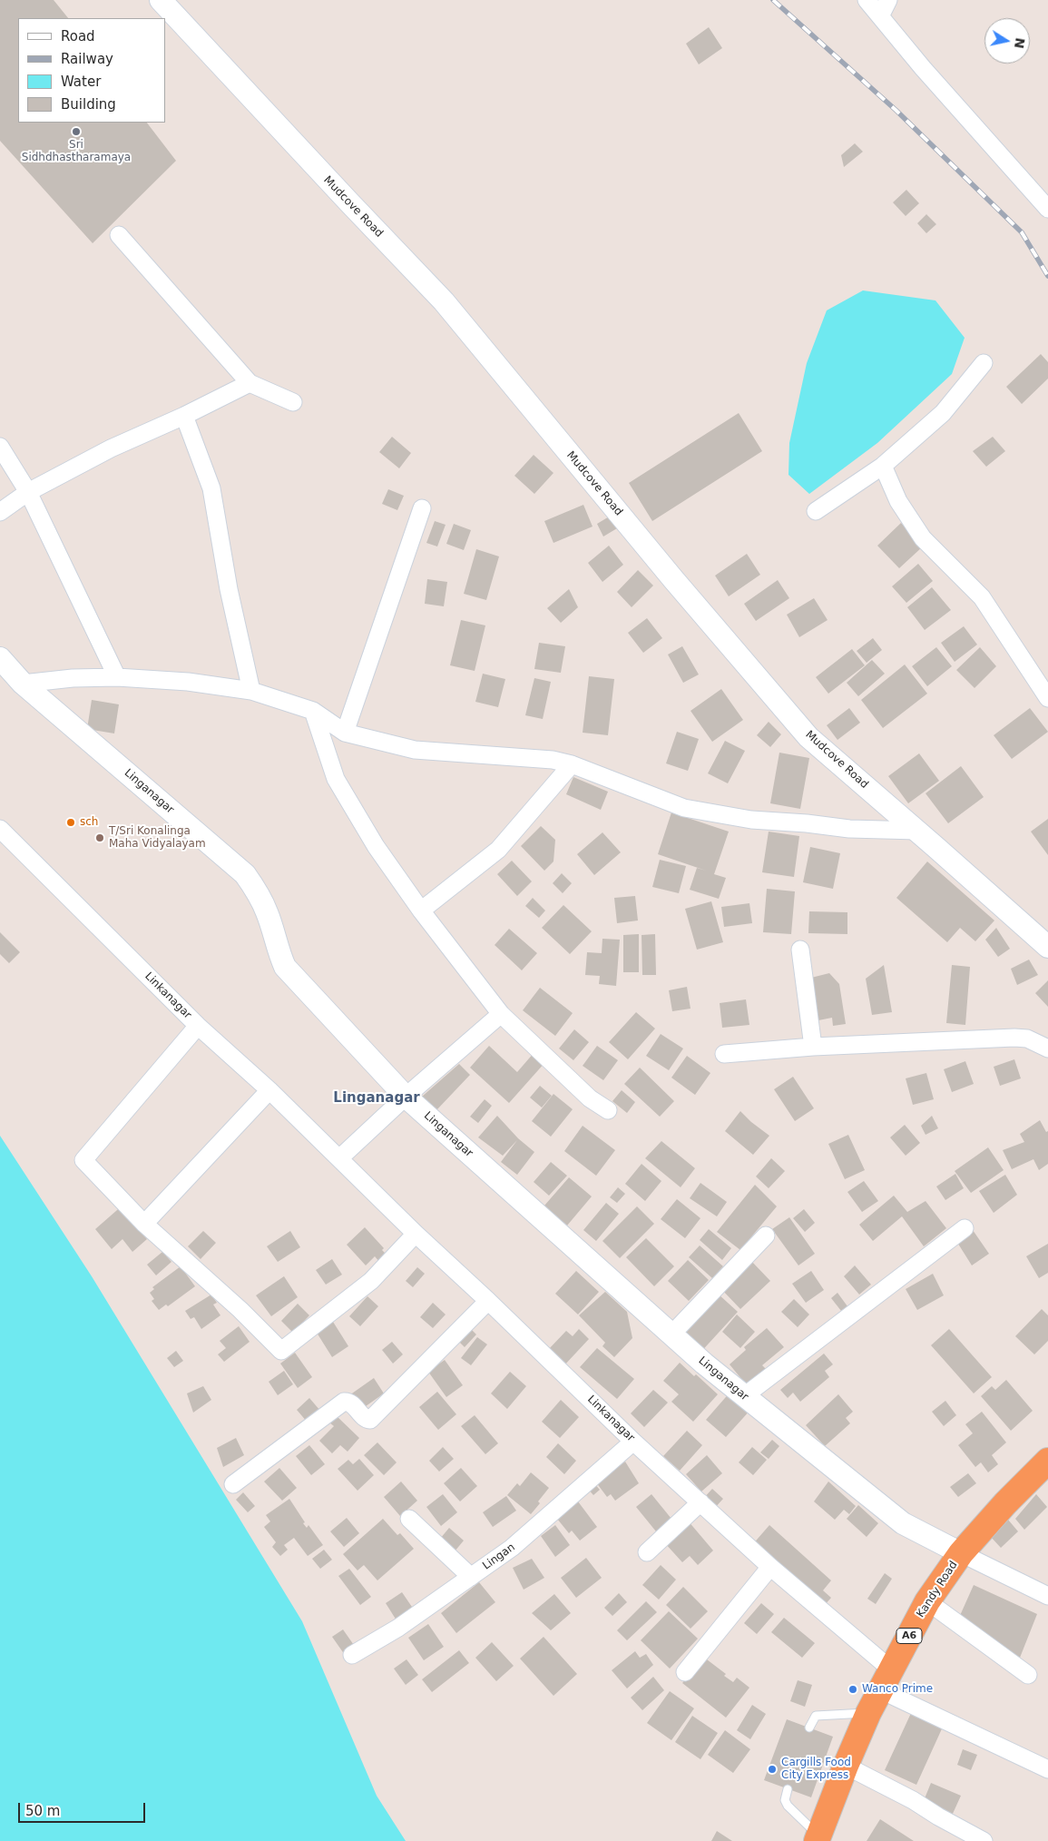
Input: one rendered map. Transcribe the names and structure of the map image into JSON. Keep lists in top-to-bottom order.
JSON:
{
  "streets": {
    "highway": ["Kandy Road", "A6"],
    "street": [
      "Mudcove Road",
      "Linganagar",
      "Linkanagar",
      "Lingan"
    ]
  },
  "crossings": [
    ["Linganagar", "Kandy Road"],
    ["Linkanagar", "Lingan"],
    ["Linkanagar", "Kandy Road"]
  ],
  "districts": ["Linganagar"],
  "places": [
    "Sri Sidhdhastharamaya",
    "sch",
    "T/Sri Konalinga Maha Vidyalayam",
    "Wanco Prime",
    "Cargills Food City Express"
  ],
  "legend": [
    "Road",
    "Railway",
    "Water",
    "Building"
  ],
  "scale_bar": "50 m",
  "north": "right"
}
